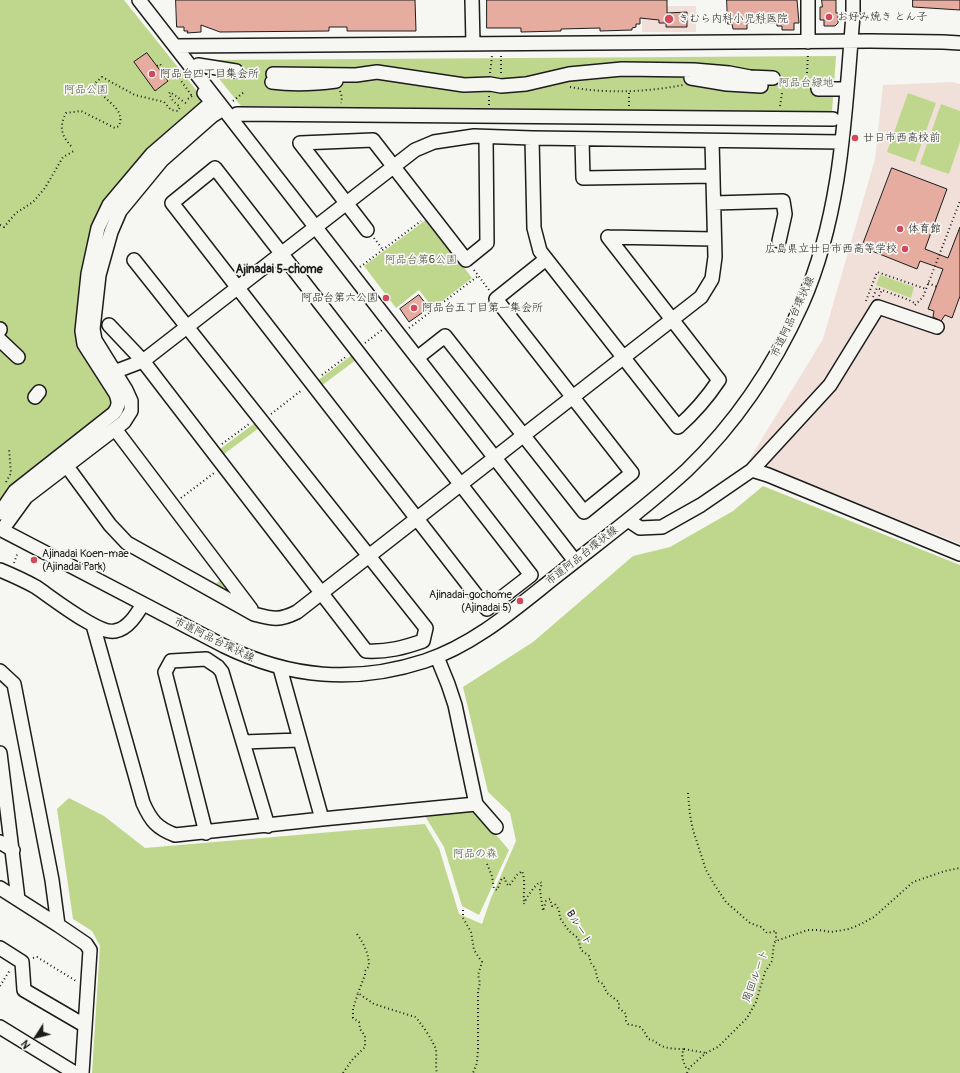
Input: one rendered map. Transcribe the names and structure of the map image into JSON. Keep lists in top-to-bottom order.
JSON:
{
  "streets": {
    "street": ["市道阿品台環状線"],
    "path": ["Bルート", "周回ルート"]
  },
  "districts": ["Ajinadai 5-chome"],
  "parks": [
    "阿品台緑地",
    "阿品公園",
    "阿品台第6公園",
    "阿品の森"
  ],
  "places": [
    "お好み焼き とん子",
    "きむら内科小児科医院",
    "阿品台四丁目集会所",
    "廿日市西高校前",
    "体育館",
    "広島県立廿日市西高等学校",
    "阿品台第六公園",
    "阿品台五丁目第一集会所",
    "Ajinadai Koen-mae (Ajinadai Park)",
    "Ajinadai-gochome (Ajinadai 5)"
  ],
  "north": "bottom left"
}
